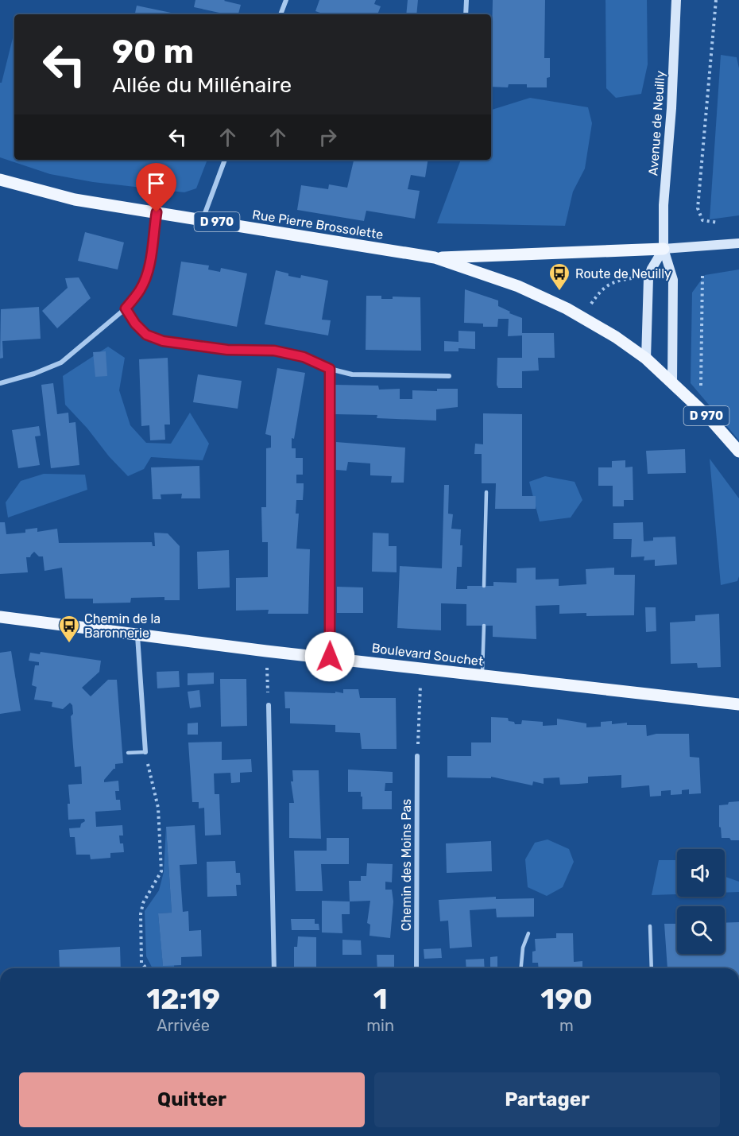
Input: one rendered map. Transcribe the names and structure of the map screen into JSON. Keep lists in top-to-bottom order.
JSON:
{
  "streets": {
    "main road": [
      "Avenue de Neuilly",
      "D 970",
      "Rue Pierre Brossolette",
      "Boulevard Souchet"
    ],
    "street": ["Chemin des Moins Pas"]
  },
  "crossings": [
    ["Avenue de Neuilly", "D 970"],
    ["D 970", "Rue Pierre Brossolette"]
  ],
  "places": {
    "bus stop": ["Route de Neuilly", "Chemin de la Baronnerie"]
  },
  "page": {
    "turn": ["90 m", "Allée du Millénaire"],
    "eta": [
      "12:19",
      "Arrivée",
      "1",
      "min",
      "190",
      "m"
    ],
    "buttons": ["Quitter", "Partager"]
  }
}
